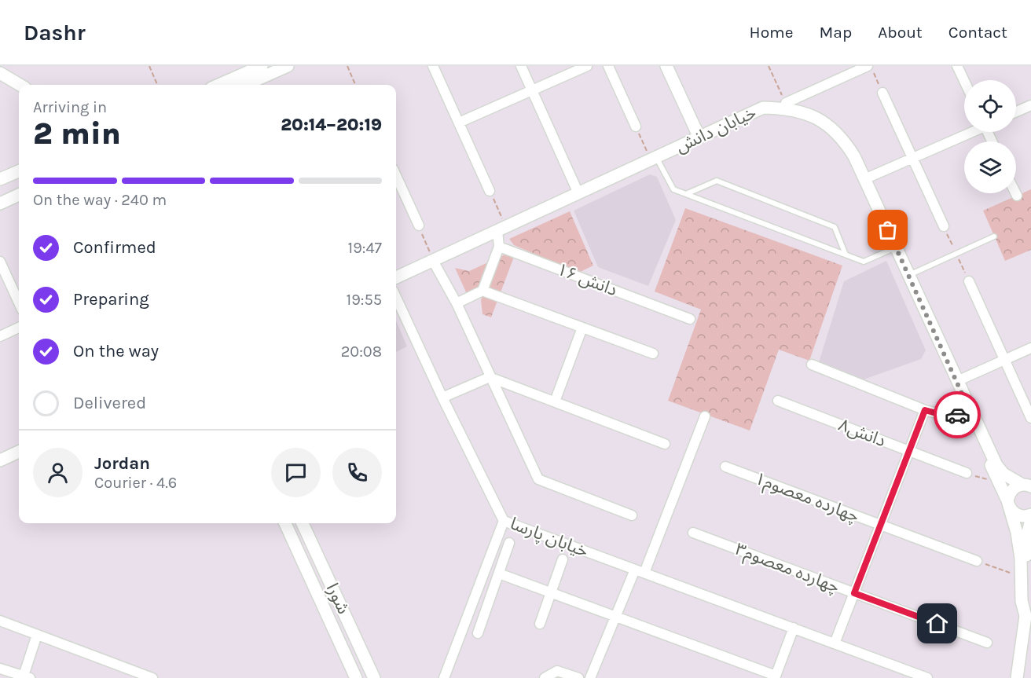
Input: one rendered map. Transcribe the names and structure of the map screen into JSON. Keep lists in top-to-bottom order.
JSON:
{
  "streets": {
    "street": [
      "خیابان دانش",
      "دانش ۱۶",
      "دانش۸",
      "چهارده معصوم۱",
      "خیابان پارسا",
      "چهارده معصوم۳",
      "شورا"
    ]
  },
  "page": {
    "header": "Dashr",
    "nav": [
      "Home",
      "Map",
      "About",
      "Contact"
    ],
    "heading": ["2 min", "Arriving in", "20:14–20:19"],
    "panel": ["Jordan", "Courier · 4.6"],
    "bar": "On the way · 240 m",
    "list": [
      ["Confirmed", "19:47"],
      ["Preparing", "19:55"],
      ["On the way", "20:08"],
      "Delivered"
    ]
  }
}
